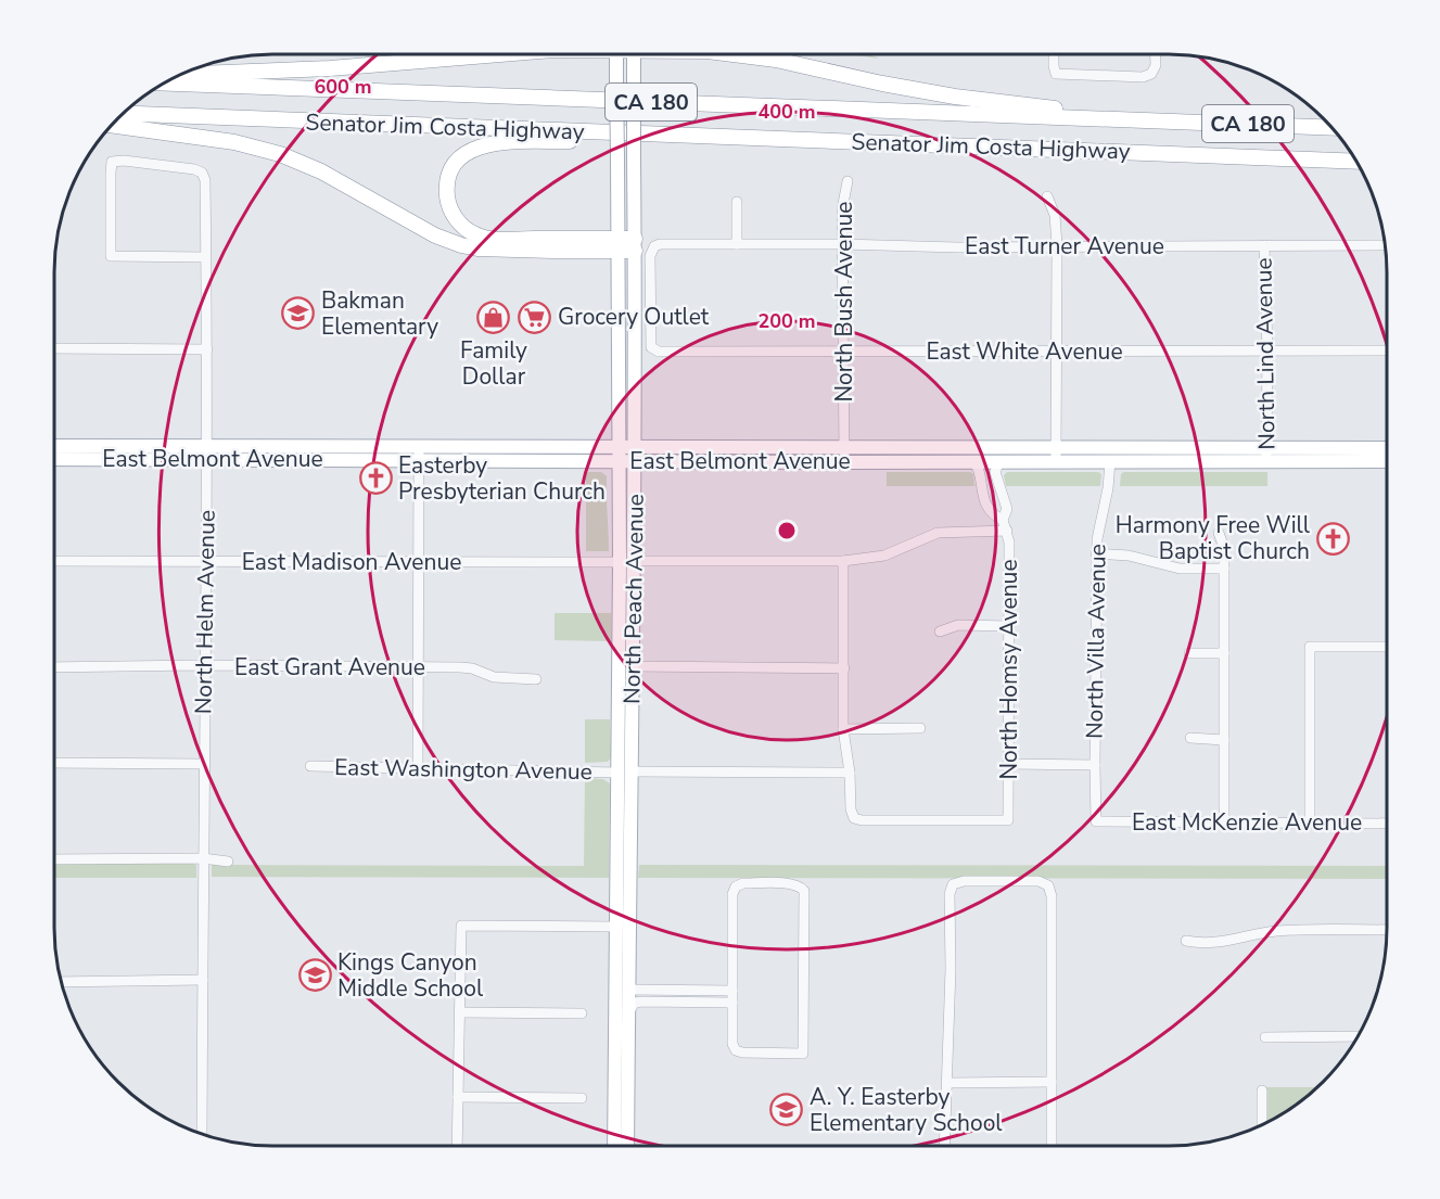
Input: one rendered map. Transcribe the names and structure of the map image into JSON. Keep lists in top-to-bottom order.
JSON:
{
  "streets": {
    "highway": ["CA 180", "Senator Jim Costa Highway"],
    "main road": ["East Belmont Avenue", "North Peach Avenue"],
    "street": [
      "East Turner Avenue",
      "North Bush Avenue",
      "East White Avenue",
      "North Lind Avenue",
      "East Madison Avenue",
      "North Helm Avenue",
      "North Villa Avenue",
      "East Grant Avenue",
      "North Homsy Avenue",
      "East Washington Avenue",
      "East McKenzie Avenue"
    ]
  },
  "crossings": [
    ["East Turner Avenue", "North Bush Avenue"],
    ["East Turner Avenue", "East White Avenue"],
    ["East Turner Avenue", "North Lind Avenue"],
    ["North Bush Avenue", "East White Avenue"],
    ["North Bush Avenue", "East Belmont Avenue"],
    ["East White Avenue", "North Lind Avenue"],
    ["North Lind Avenue", "East Belmont Avenue"],
    ["East Belmont Avenue", "North Peach Avenue"],
    ["East Belmont Avenue", "North Helm Avenue"],
    ["East Belmont Avenue", "North Villa Avenue"],
    ["East Belmont Avenue", "North Homsy Avenue"],
    ["East Madison Avenue", "North Peach Avenue"],
    ["East Madison Avenue", "North Helm Avenue"],
    ["North Peach Avenue", "East Washington Avenue"],
    ["North Helm Avenue", "East Grant Avenue"],
    ["North Villa Avenue", "East McKenzie Avenue"],
    ["North Homsy Avenue", "East Washington Avenue"]
  ],
  "places": {
    "school or university": ["Bakman Elementary", "Kings Canyon Middle School", "A. Y. Easterby Elementary School"],
    "shop": ["Family Dollar"],
    "supermarket": ["Grocery Outlet"],
    "church": ["Easterby Presbyterian Church", "Harmony Free Will Baptist Church"]
  },
  "rings": ["600 m", "400 m", "200 m"]
}
